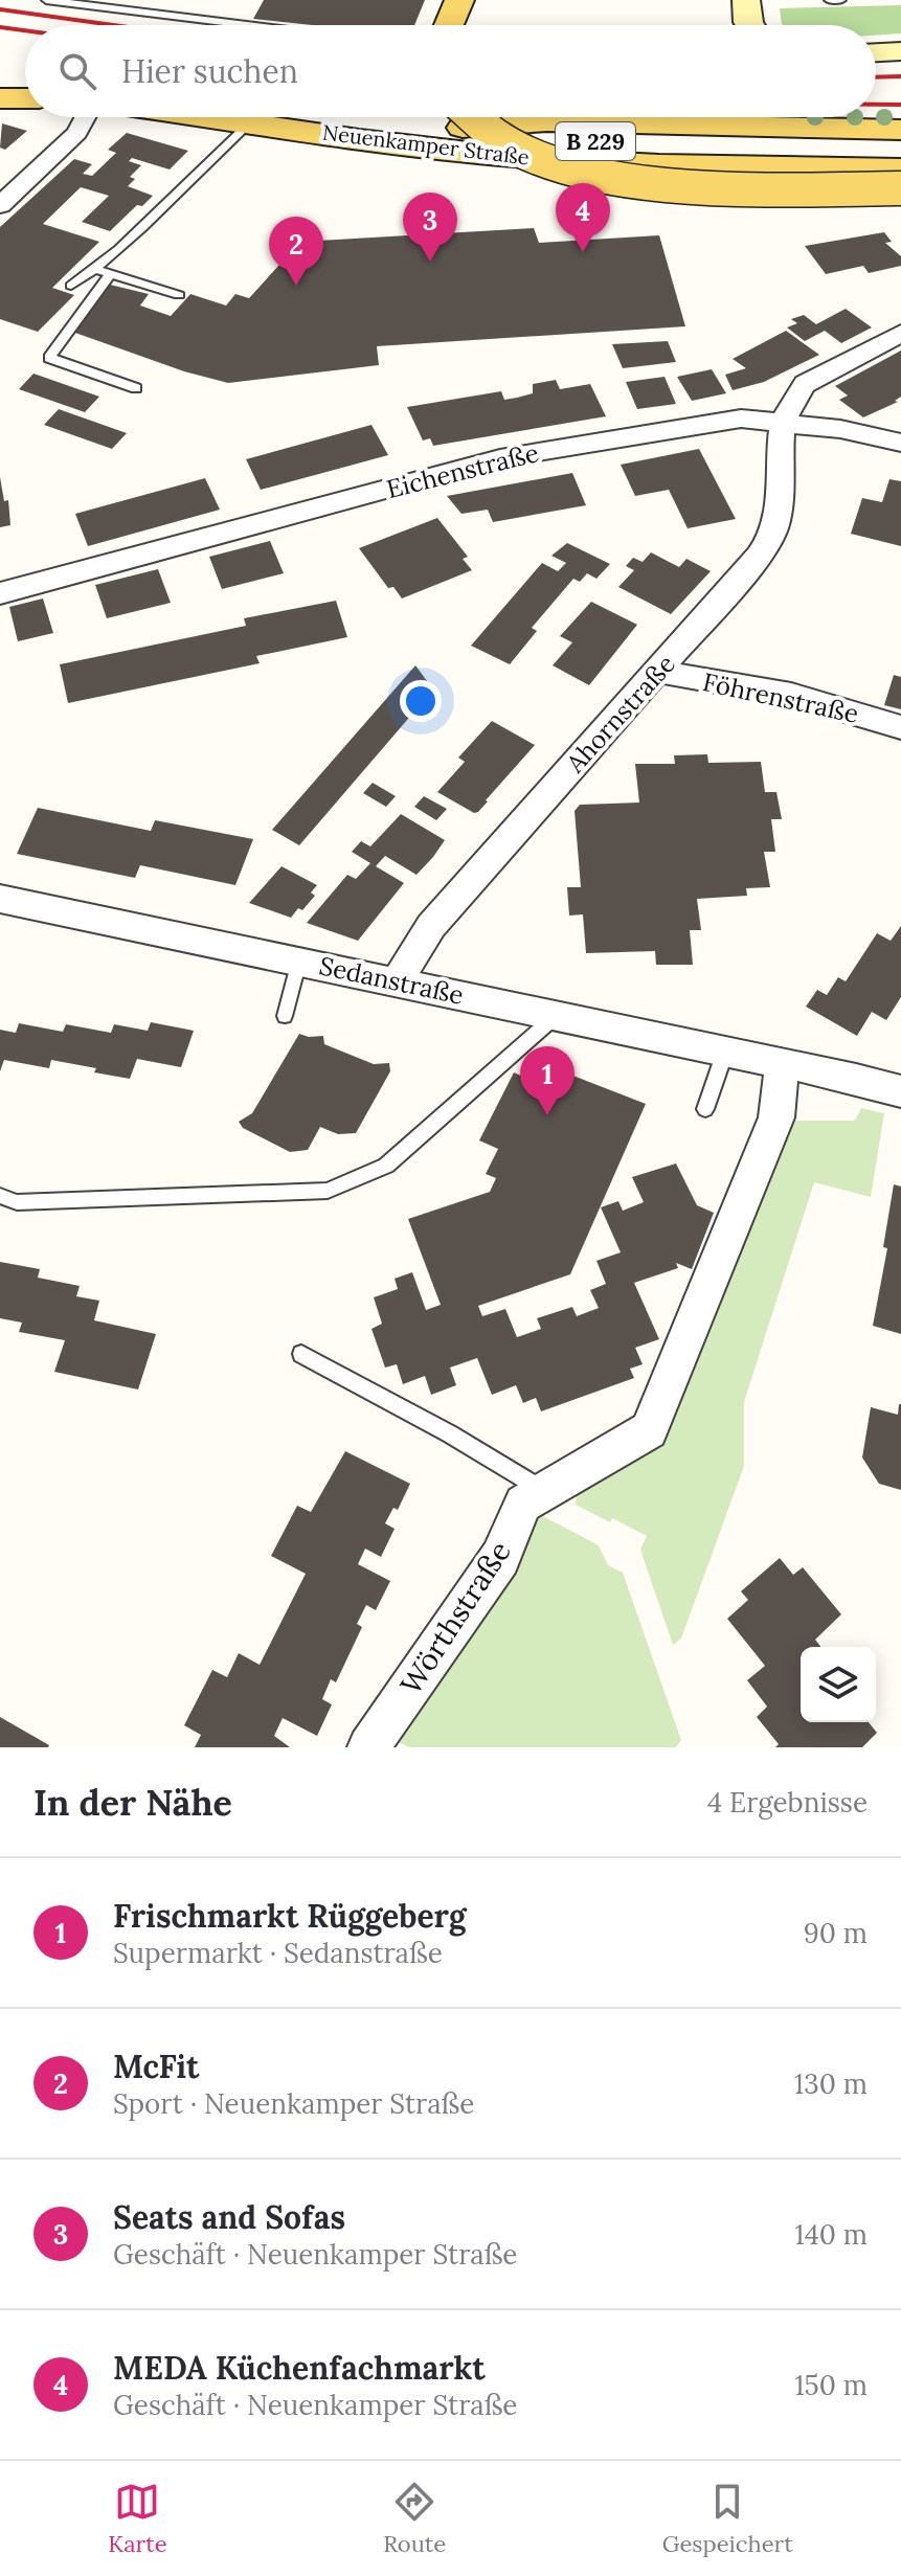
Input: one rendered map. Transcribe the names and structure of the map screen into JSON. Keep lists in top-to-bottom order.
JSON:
{
  "streets": {
    "main road": ["B 229", "Neuenkamper Straße"],
    "street": [
      "Eichenstraße",
      "Föhrenstraße",
      "Ahornstraße",
      "Sedanstraße",
      "Wörthstraße"
    ]
  },
  "crossings": [
    ["B 229", "Neuenkamper Straße"],
    ["Eichenstraße", "Ahornstraße"],
    ["Föhrenstraße", "Ahornstraße"],
    ["Ahornstraße", "Sedanstraße"]
  ],
  "page": {
    "search": "Hier suchen",
    "pins": [
      "4",
      "3",
      "2",
      "1"
    ],
    "heading": ["In der Nähe", "4 Ergebnisse"],
    "list": [
      {
        "mark": "1",
        "name": "Frischmarkt Rüggeberg",
        "note": "Supermarkt · Sedanstraße",
        "value": "90 m"
      },
      {
        "mark": "2",
        "name": "McFit",
        "note": "Sport · Neuenkamper Straße",
        "value": "130 m"
      },
      {
        "mark": "3",
        "name": "Seats and Sofas",
        "note": "Geschäft · Neuenkamper Straße",
        "value": "140 m"
      },
      {
        "mark": "4",
        "name": "MEDA Küchenfachmarkt",
        "note": "Geschäft · Neuenkamper Straße",
        "value": "150 m"
      }
    ],
    "nav": ["Karte", "Route", "Gespeichert"]
  }
}
